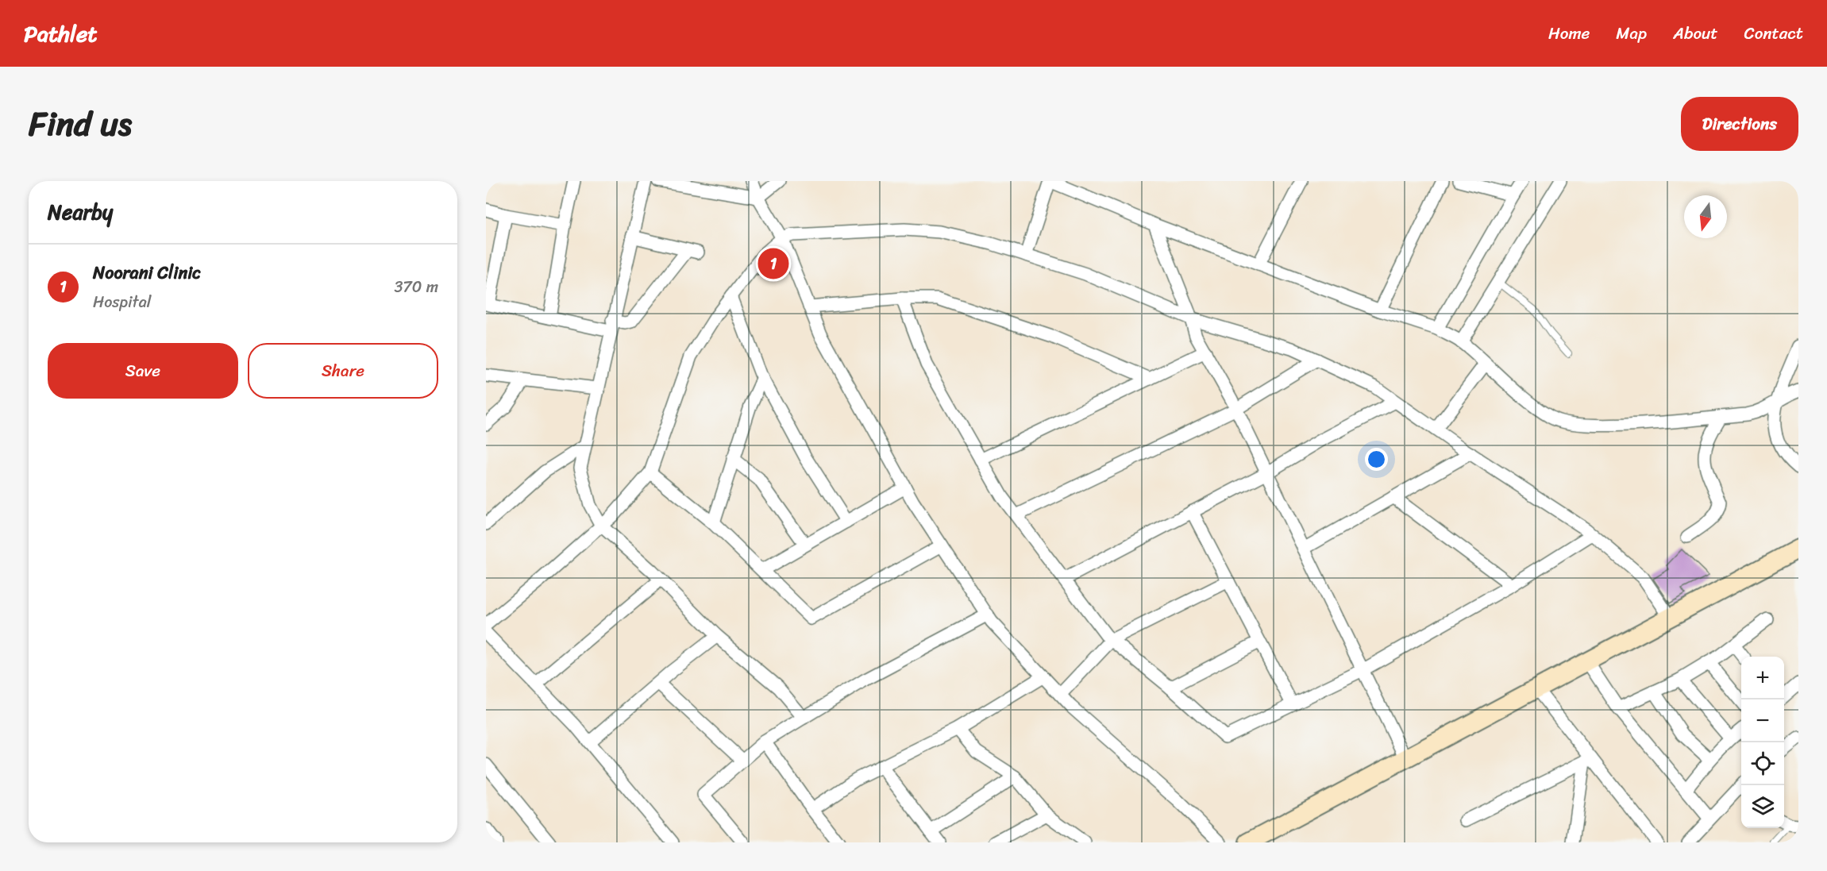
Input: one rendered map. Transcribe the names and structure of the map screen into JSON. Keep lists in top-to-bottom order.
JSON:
{
  "north": "bottom",
  "page": {
    "header": "Pathlet",
    "nav": [
      "Home",
      "Map",
      "About",
      "Contact"
    ],
    "title": "Find us",
    "buttons": [
      "Directions",
      ["Save", "Share"]
    ],
    "heading": "Nearby",
    "list": [
      {
        "mark": "1",
        "name": "Noorani Clinic",
        "note": "Hospital",
        "value": "370 m"
      }
    ],
    "pins": "1",
    "map_buttons": ["+", "−"]
  }
}
